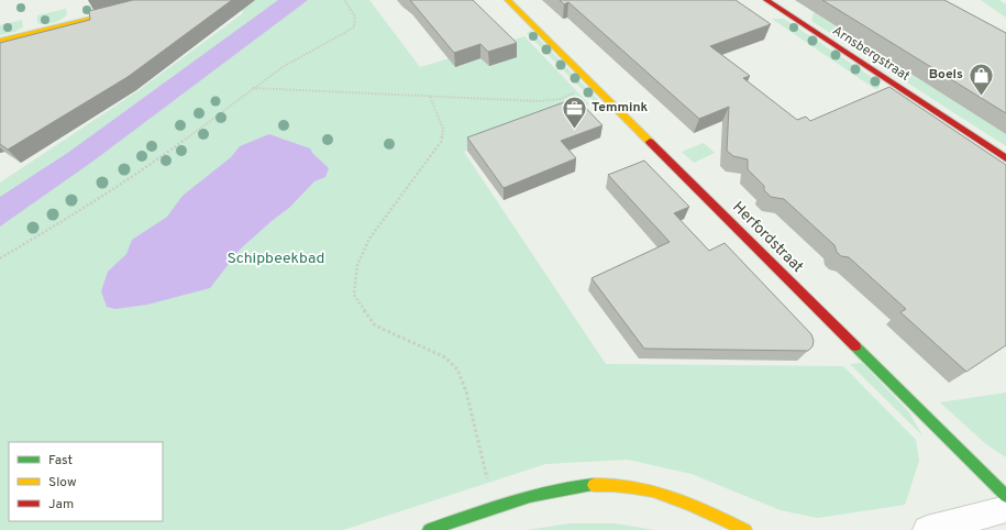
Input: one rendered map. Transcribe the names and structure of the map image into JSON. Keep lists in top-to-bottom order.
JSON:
{
  "streets": {
    "street": ["Arnsbergstraat", "Herfordstraat"]
  },
  "parks": ["Schipbeekbad"],
  "places": {
    "shop": ["Boels"],
    "office": ["Temmink"]
  },
  "legend": ["Fast", "Slow", "Jam"]
}
